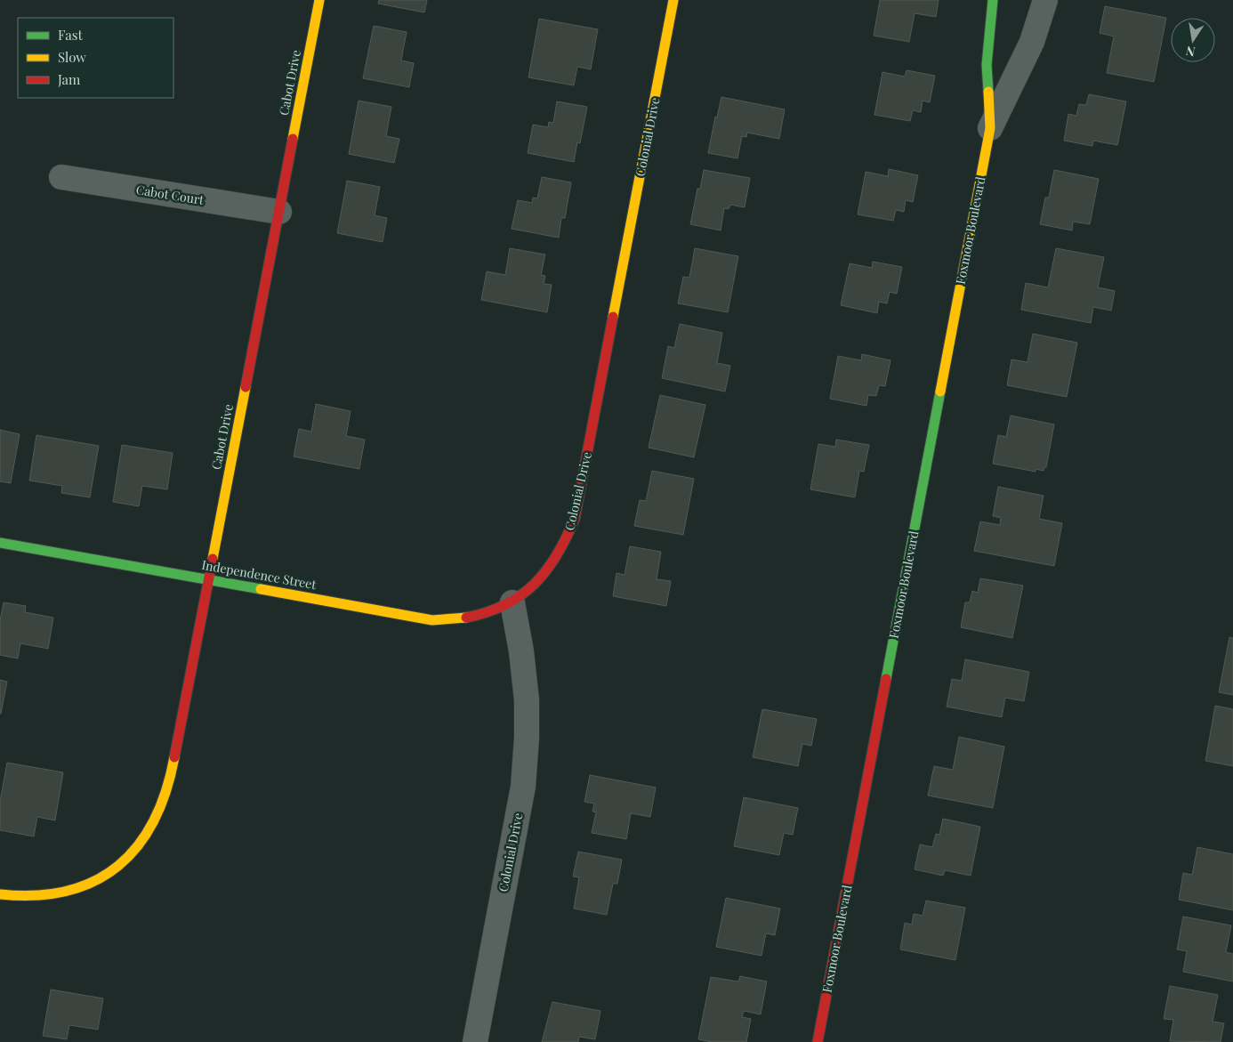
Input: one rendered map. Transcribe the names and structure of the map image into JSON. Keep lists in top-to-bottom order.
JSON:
{
  "streets": {
    "street": [
      "Cabot Drive",
      "Colonial Drive",
      "Cabot Court",
      "Foxmoor Boulevard",
      "Independence Street"
    ]
  },
  "crossings": [
    ["Cabot Drive", "Cabot Court"],
    ["Cabot Drive", "Independence Street"],
    ["Colonial Drive", "Independence Street"]
  ],
  "legend": ["Fast", "Slow", "Jam"],
  "north": "bottom"
}
